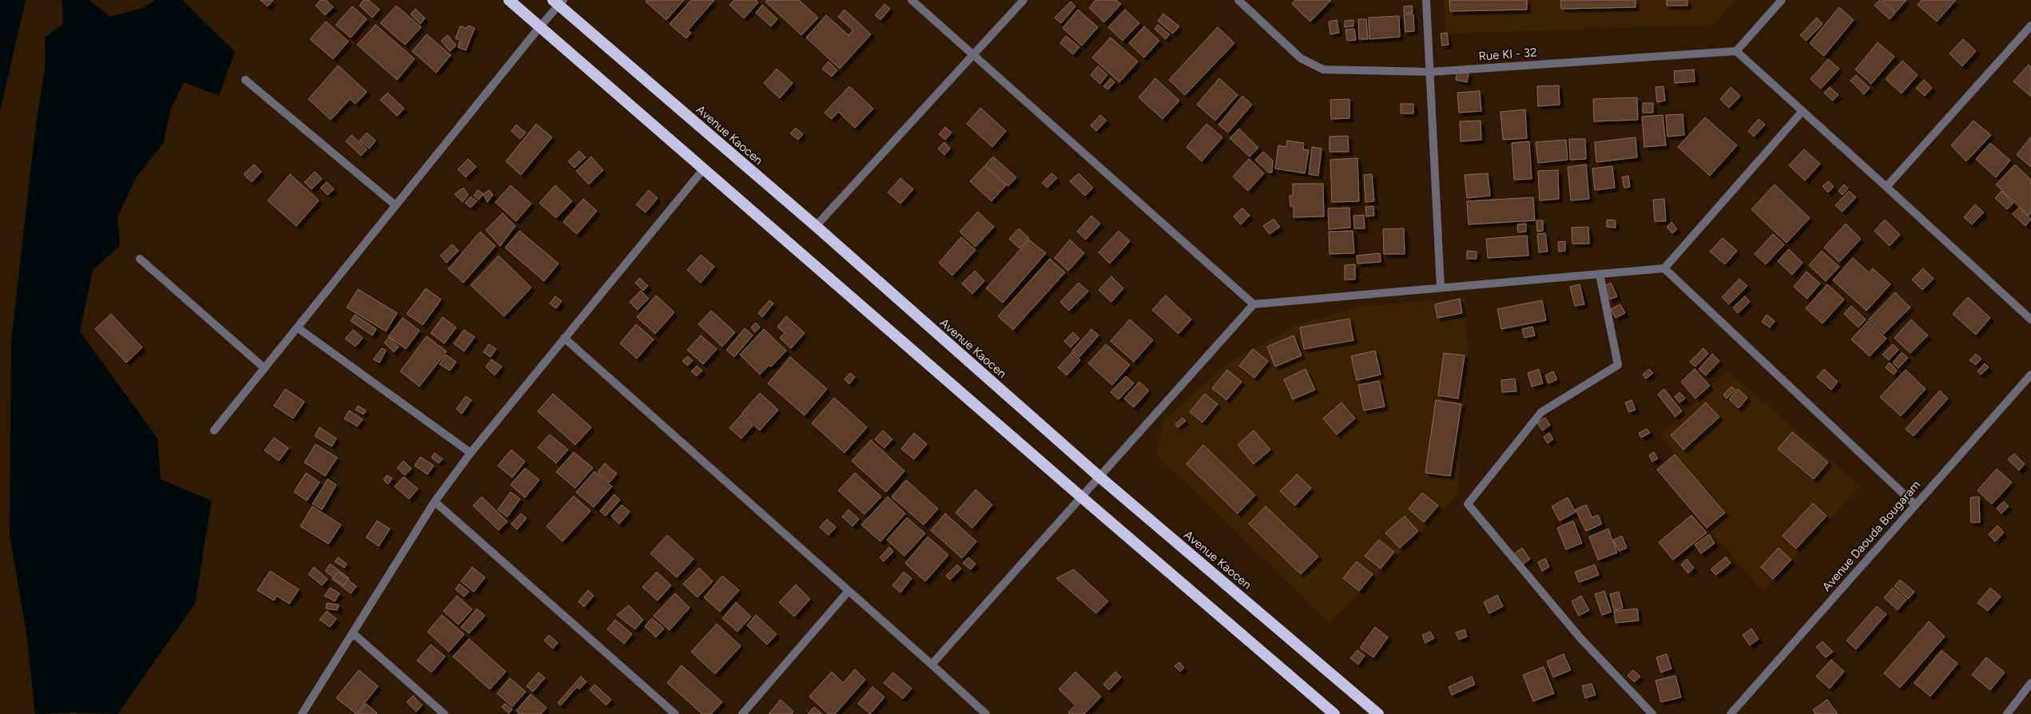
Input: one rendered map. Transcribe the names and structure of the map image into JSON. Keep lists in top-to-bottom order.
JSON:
{
  "streets": {
    "highway": ["Avenue Kaocen"],
    "street": ["Rue KI - 32", "Avenue Daouda Bougaram"]
  }
}
